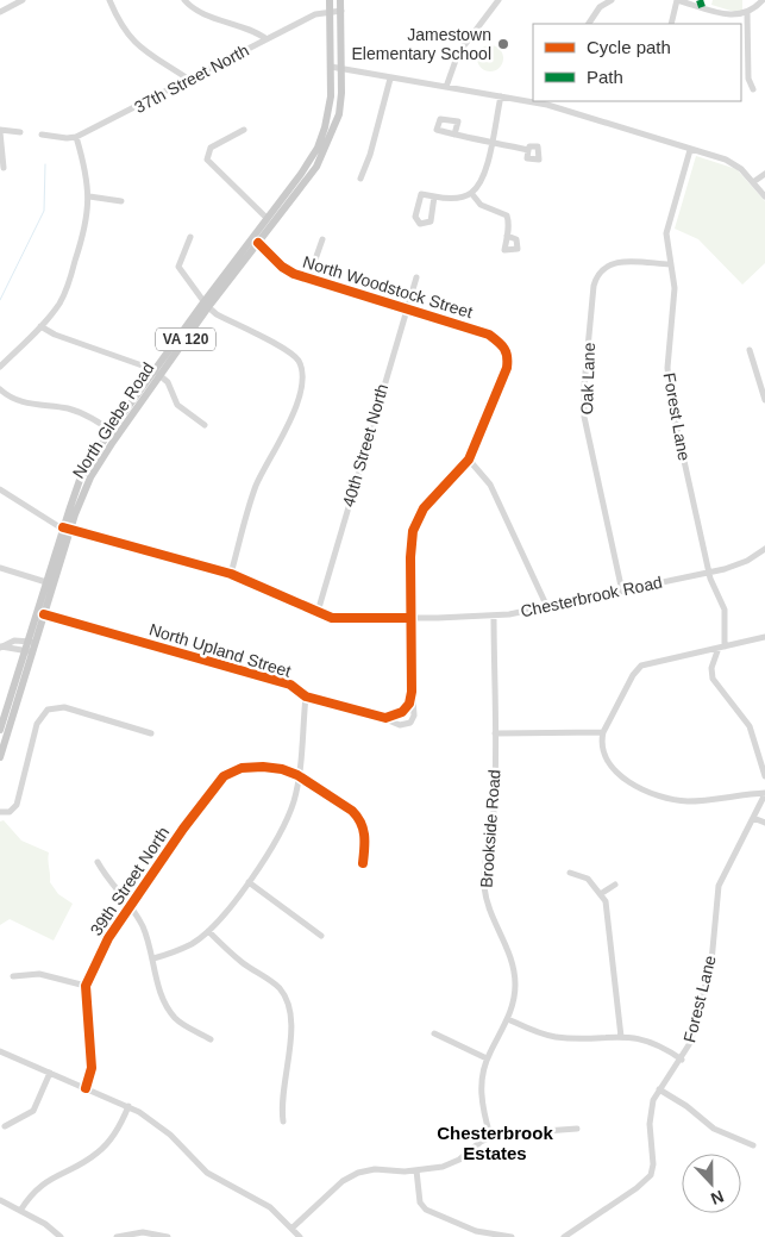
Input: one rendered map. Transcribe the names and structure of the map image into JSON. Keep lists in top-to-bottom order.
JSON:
{
  "streets": {
    "main road": ["VA 120", "North Glebe Road"],
    "street": [
      "37th Street North",
      "North Woodstock Street",
      "Oak Lane",
      "Forest Lane",
      "40th Street North",
      "Chesterbrook Road",
      "North Upland Street",
      "Brookside Road",
      "39th Street North"
    ]
  },
  "crossings": [
    ["37th Street North", "North Glebe Road"],
    ["North Woodstock Street", "North Glebe Road"],
    ["North Woodstock Street", "40th Street North"],
    ["Oak Lane", "Forest Lane"],
    ["Oak Lane", "Chesterbrook Road"],
    ["Forest Lane", "Chesterbrook Road"],
    ["North Glebe Road", "Chesterbrook Road"],
    ["North Glebe Road", "North Upland Street"],
    ["40th Street North", "Chesterbrook Road"],
    ["Chesterbrook Road", "Brookside Road"]
  ],
  "districts": ["Chesterbrook Estates"],
  "places": ["Jamestown Elementary School"],
  "legend": ["Cycle path", "Path"],
  "north": "bottom"
}
